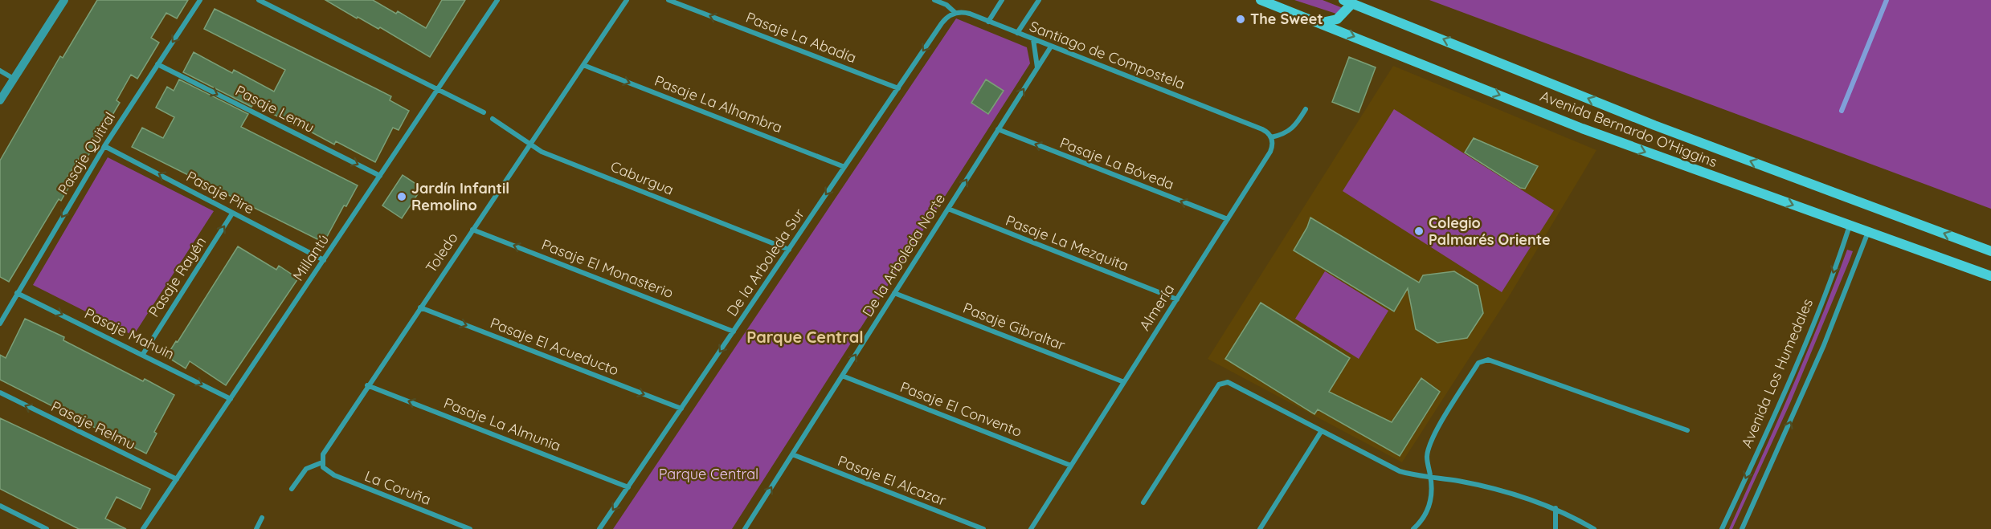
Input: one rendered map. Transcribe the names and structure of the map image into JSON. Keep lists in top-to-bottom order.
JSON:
{
  "streets": {
    "main road": ["Avenida Bernardo O'Higgins"],
    "street": [
      "Pasaje La Abadía",
      "Santiago de Compostela",
      "Pasaje La Alhambra",
      "Pasaje Lemu",
      "Pasaje Quitral",
      "Pasaje La Bóveda",
      "Caburgua",
      "Pasaje Pire",
      "Pasaje La Mezquita",
      "Toledo",
      "De la Arboleda Norte",
      "Millantú",
      "De la Arboleda Sur",
      "Pasaje El Monasterio",
      "Pasaje Rayén",
      "Almería",
      "Pasaje Gibraltar",
      "Pasaje Mahuin",
      "Pasaje El Acueducto",
      "Avenida Los Humedales",
      "Pasaje El Convento",
      "Pasaje La Almunia",
      "Pasaje Relmu",
      "Pasaje El Alcazar",
      "La Coruña"
    ]
  },
  "crossings": [
    ["Pasaje La Abadía", "De la Arboleda Sur"],
    ["Santiago de Compostela", "De la Arboleda Norte"],
    ["Santiago de Compostela", "De la Arboleda Sur"],
    ["Santiago de Compostela", "Almería"],
    ["Pasaje La Alhambra", "Toledo"],
    ["Pasaje La Alhambra", "De la Arboleda Sur"],
    ["Pasaje Lemu", "Pasaje Quitral"],
    ["Pasaje Lemu", "Millantú"],
    ["Avenida Bernardo O'Higgins", "Avenida Los Humedales"],
    ["Pasaje Quitral", "Pasaje Pire"],
    ["Pasaje Quitral", "Pasaje Mahuin"],
    ["Pasaje La Bóveda", "De la Arboleda Norte"],
    ["Pasaje La Bóveda", "Almería"],
    ["Caburgua", "Toledo"],
    ["Caburgua", "De la Arboleda Sur"],
    ["Pasaje Pire", "Millantú"],
    ["Pasaje Pire", "Pasaje Rayén"],
    ["Pasaje La Mezquita", "De la Arboleda Norte"],
    ["Pasaje La Mezquita", "Almería"],
    ["Toledo", "Pasaje El Monasterio"],
    ["Toledo", "Pasaje El Acueducto"],
    ["Toledo", "Pasaje La Almunia"],
    ["Toledo", "La Coruña"],
    ["De la Arboleda Norte", "Pasaje Gibraltar"],
    ["De la Arboleda Norte", "Pasaje El Convento"],
    ["De la Arboleda Norte", "Pasaje El Alcazar"],
    ["Millantú", "Pasaje Mahuin"],
    ["Millantú", "Pasaje Relmu"],
    ["De la Arboleda Sur", "Pasaje El Monasterio"],
    ["De la Arboleda Sur", "Pasaje El Acueducto"],
    ["De la Arboleda Sur", "Pasaje La Almunia"],
    ["Pasaje Rayén", "Pasaje Mahuin"],
    ["Almería", "Pasaje Gibraltar"],
    ["Almería", "Pasaje El Convento"]
  ],
  "one_way": [
    "Pasaje La Abadía",
    "Pasaje La Alhambra",
    "Pasaje Lemu",
    "Pasaje Quitral",
    "Pasaje La Bóveda",
    "Pasaje Pire",
    "De la Arboleda Norte",
    "De la Arboleda Sur",
    "Pasaje El Monasterio",
    "Pasaje Rayén",
    "Pasaje Mahuin",
    "Pasaje El Acueducto",
    "Pasaje La Almunia",
    "Pasaje Relmu"
  ],
  "districts": ["Parque Central"],
  "parks": ["Parque Central"],
  "places": ["The Sweet", "Jardín Infantil Remolino", "Colegio Palmarés Oriente"]
}
